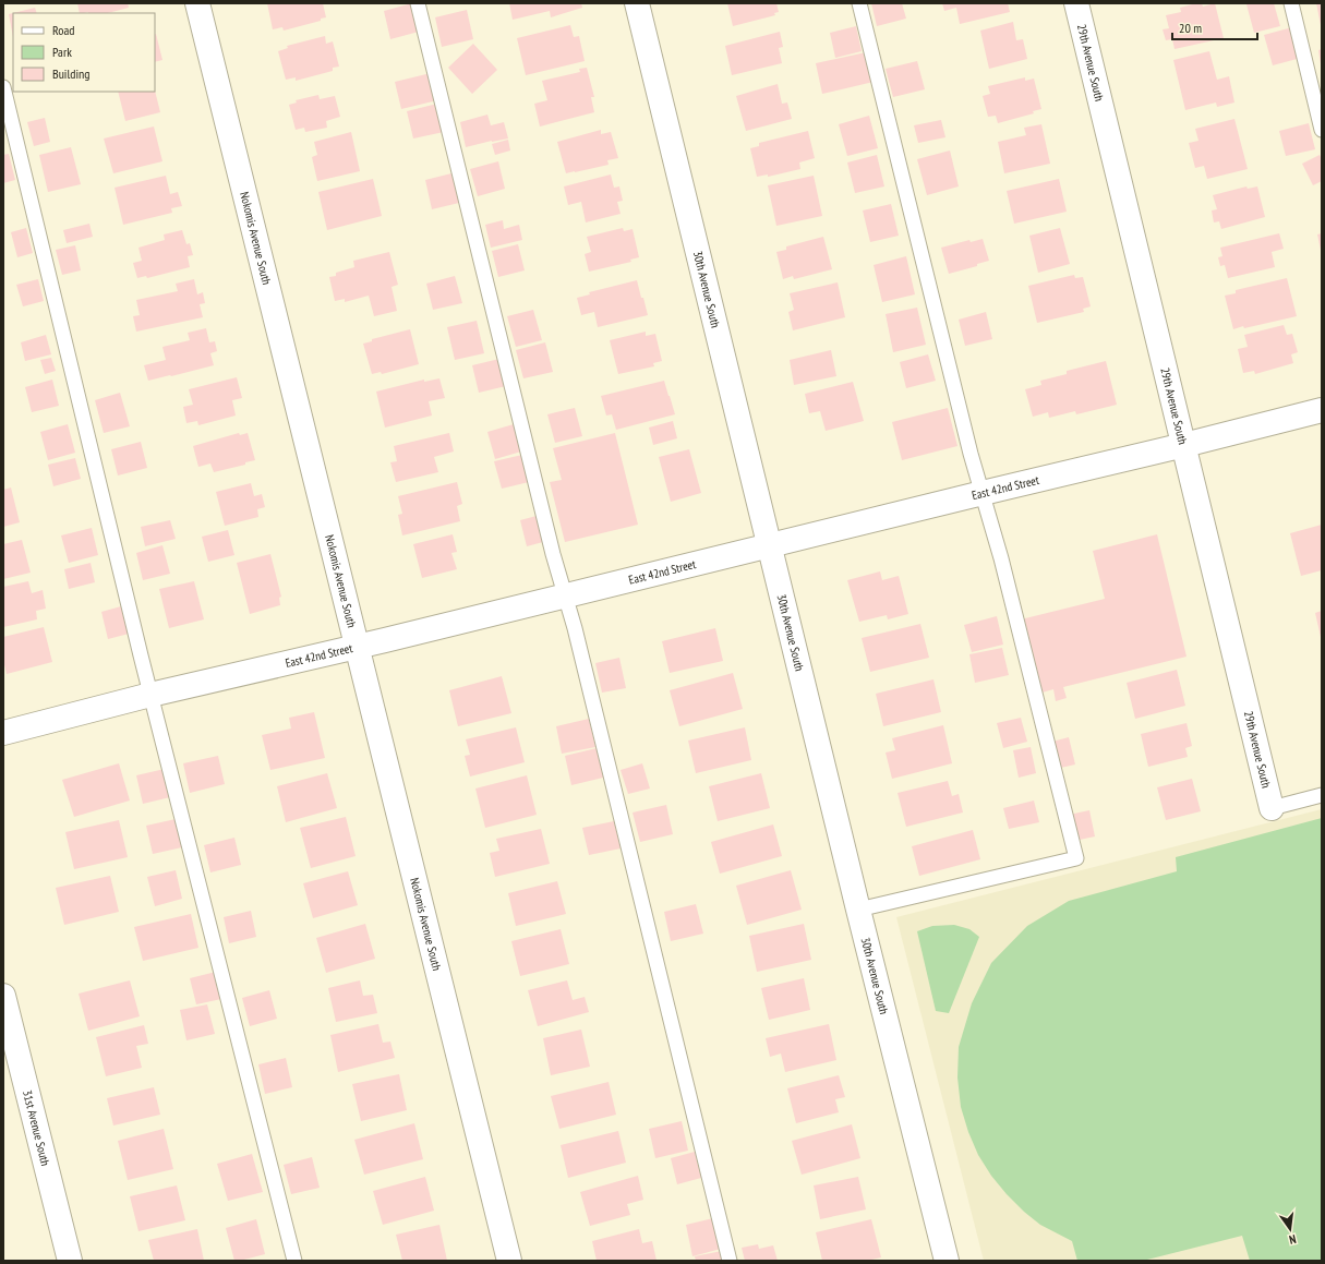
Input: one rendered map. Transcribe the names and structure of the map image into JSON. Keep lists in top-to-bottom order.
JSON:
{
  "streets": {
    "street": [
      "29th Avenue South",
      "Nokomis Avenue South",
      "30th Avenue South",
      "East 42nd Street",
      "31st Avenue South"
    ]
  },
  "crossings": [
    ["29th Avenue South", "East 42nd Street"],
    ["Nokomis Avenue South", "East 42nd Street"],
    ["30th Avenue South", "East 42nd Street"]
  ],
  "legend": ["Road", "Park", "Building"],
  "scale_bar": "20 m",
  "north": "bottom"
}
